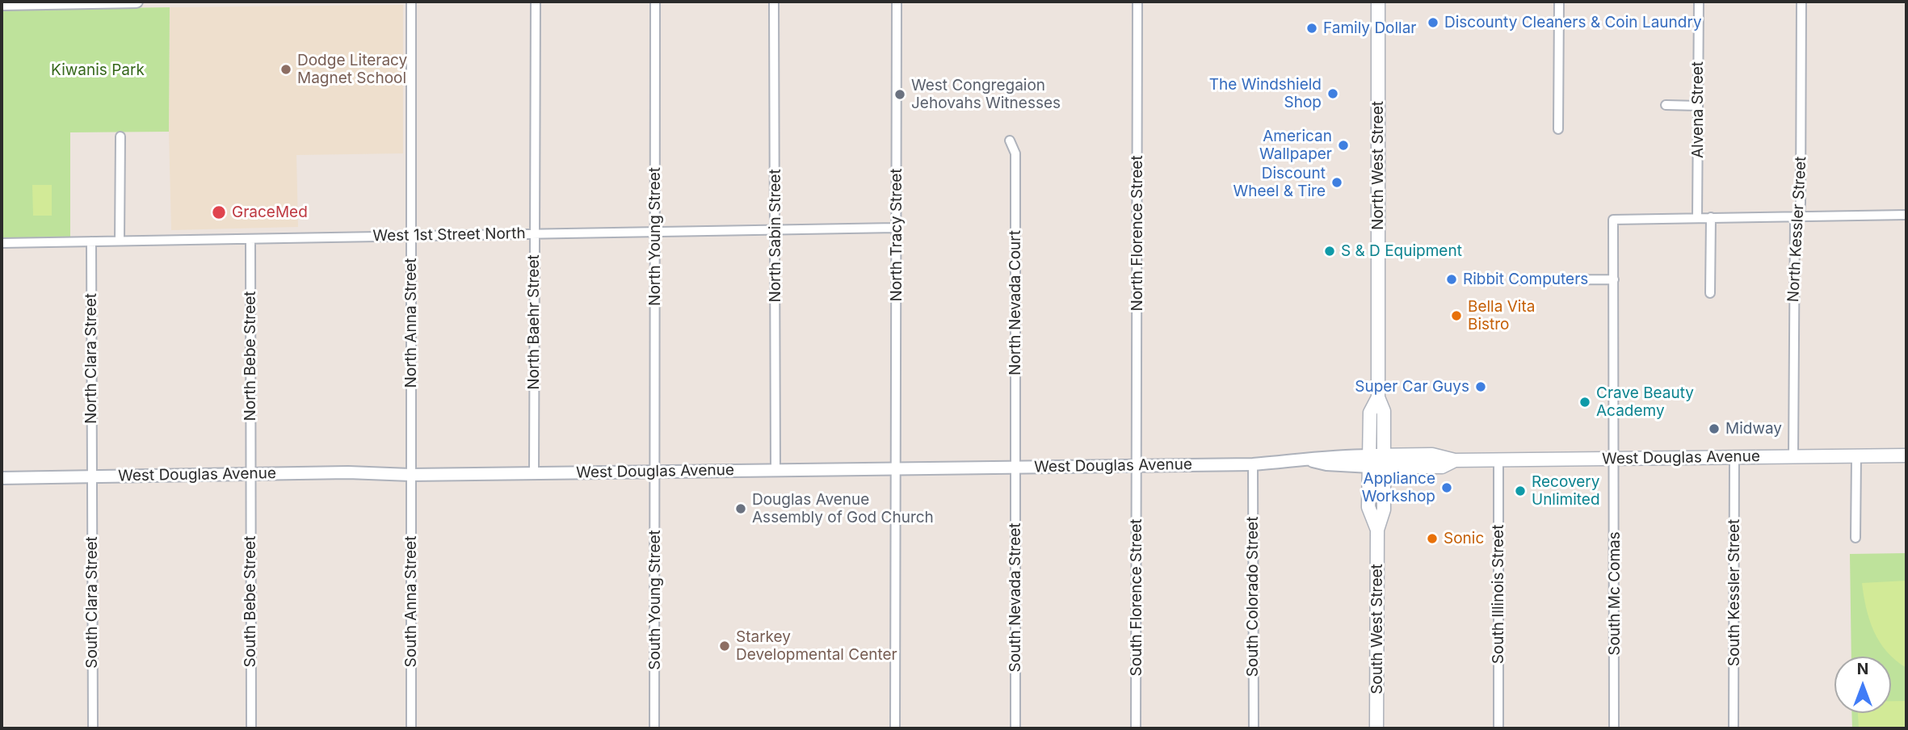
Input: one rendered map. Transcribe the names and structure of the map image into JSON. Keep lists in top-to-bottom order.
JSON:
{
  "streets": {
    "main road": ["North West Street", "West Douglas Avenue", "South West Street"],
    "street": [
      "Alvena Street",
      "North Kessler Street",
      "North Florence Street",
      "West 1st Street North",
      "North Tracy Street",
      "North Sabin Street",
      "North Young Street",
      "North Nevada Court",
      "North Baehr Street",
      "North Anna Street",
      "North Bebe Street",
      "North Clara Street",
      "South Kessler Street",
      "South Mc Comas",
      "South Illinois Street",
      "South Colorado Street",
      "South Nevada Street",
      "South Florence Street",
      "South Young Street",
      "South Bebe Street",
      "South Anna Street",
      "South Clara Street"
    ]
  },
  "crossings": [
    ["Alvena Street", "South Mc Comas"],
    ["North West Street", "West Douglas Avenue"],
    ["North West Street", "South West Street"],
    ["North Kessler Street", "West Douglas Avenue"],
    ["North Florence Street", "West Douglas Avenue"],
    ["North Florence Street", "South Florence Street"],
    ["West 1st Street North", "North Tracy Street"],
    ["West 1st Street North", "North Sabin Street"],
    ["West 1st Street North", "North Young Street"],
    ["West 1st Street North", "North Baehr Street"],
    ["West 1st Street North", "North Anna Street"],
    ["West 1st Street North", "North Bebe Street"],
    ["West 1st Street North", "North Clara Street"],
    ["North Tracy Street", "West Douglas Avenue"],
    ["North Sabin Street", "West Douglas Avenue"],
    ["North Young Street", "West Douglas Avenue"],
    ["North Young Street", "South Young Street"],
    ["North Nevada Court", "West Douglas Avenue"],
    ["North Nevada Court", "South Nevada Street"],
    ["North Baehr Street", "West Douglas Avenue"],
    ["North Anna Street", "West Douglas Avenue"],
    ["North Anna Street", "South Anna Street"],
    ["North Bebe Street", "West Douglas Avenue"],
    ["North Bebe Street", "South Bebe Street"],
    ["North Clara Street", "West Douglas Avenue"],
    ["North Clara Street", "South Clara Street"],
    ["West Douglas Avenue", "South Kessler Street"],
    ["West Douglas Avenue", "South Mc Comas"],
    ["West Douglas Avenue", "South Illinois Street"],
    ["West Douglas Avenue", "South Colorado Street"],
    ["West Douglas Avenue", "South Nevada Street"],
    ["West Douglas Avenue", "South Florence Street"],
    ["West Douglas Avenue", "South Young Street"],
    ["West Douglas Avenue", "South Bebe Street"],
    ["West Douglas Avenue", "South Anna Street"],
    ["West Douglas Avenue", "South Clara Street"],
    ["West Douglas Avenue", "South West Street"]
  ],
  "parks": ["Kiwanis Park"],
  "places": [
    "Discounty Cleaners & Coin Laundry",
    "Family Dollar",
    "Dodge Literacy Magnet School",
    "The Windshield Shop",
    "West Congregaion Jehovahs Witnesses",
    "American Wallpaper",
    "Discount Wheel & Tire",
    "GraceMed",
    "S & D Equipment",
    "Ribbit Computers",
    "Bella Vita Bistro",
    "Super Car Guys",
    "Crave Beauty Academy",
    "Midway",
    "Appliance Workshop",
    "Recovery Unlimited",
    "Douglas Avenue Assembly of God Church",
    "Sonic",
    "Starkey Developmental Center"
  ],
  "north": "top"
}
